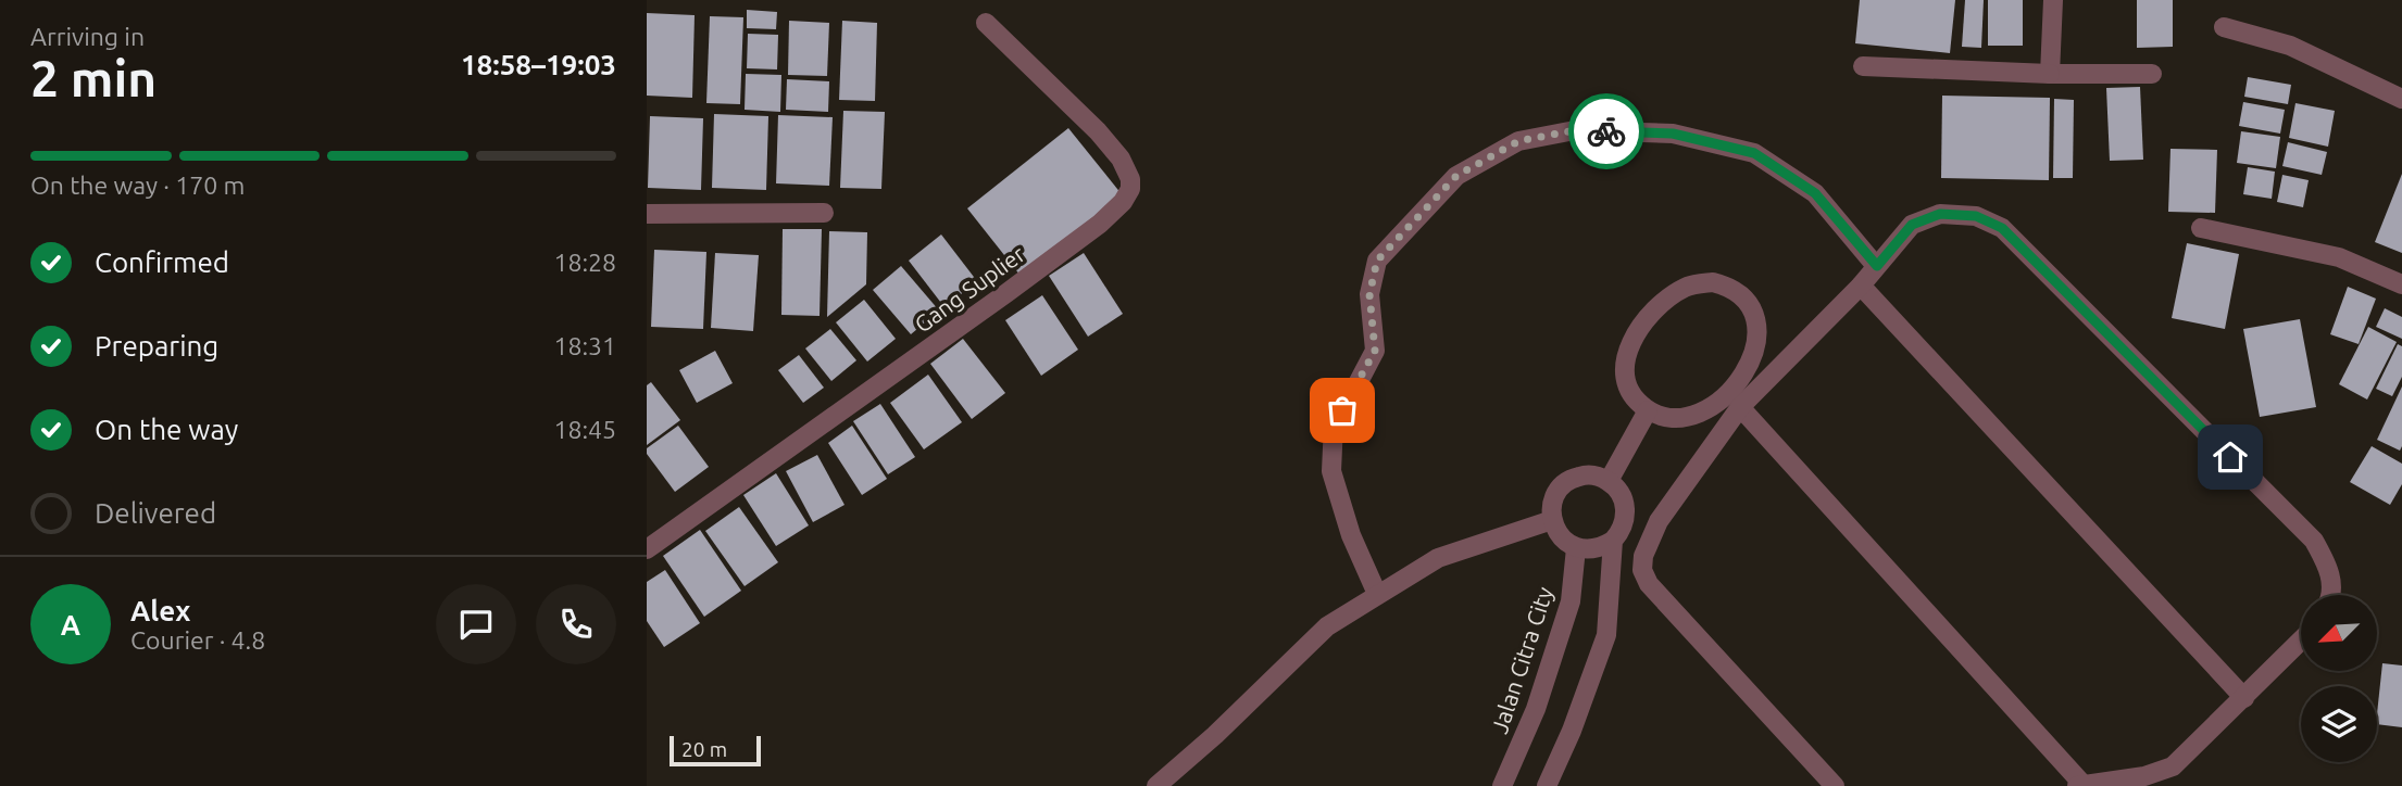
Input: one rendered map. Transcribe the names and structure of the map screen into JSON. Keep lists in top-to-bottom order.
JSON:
{
  "streets": {
    "street": ["Gang Suplier", "Jalan Citra City"]
  },
  "scale_bar": "20 m",
  "north": "bottom left",
  "page": {
    "heading": ["2 min", "Arriving in", "18:58–19:03"],
    "panel": ["Alex", "Courier · 4.8"],
    "bar": "On the way · 170 m",
    "list": [
      ["Confirmed", "18:28"],
      ["Preparing", "18:31"],
      ["On the way", "18:45"],
      "Delivered"
    ],
    "round": "A",
    "scale": "20 m"
  }
}
